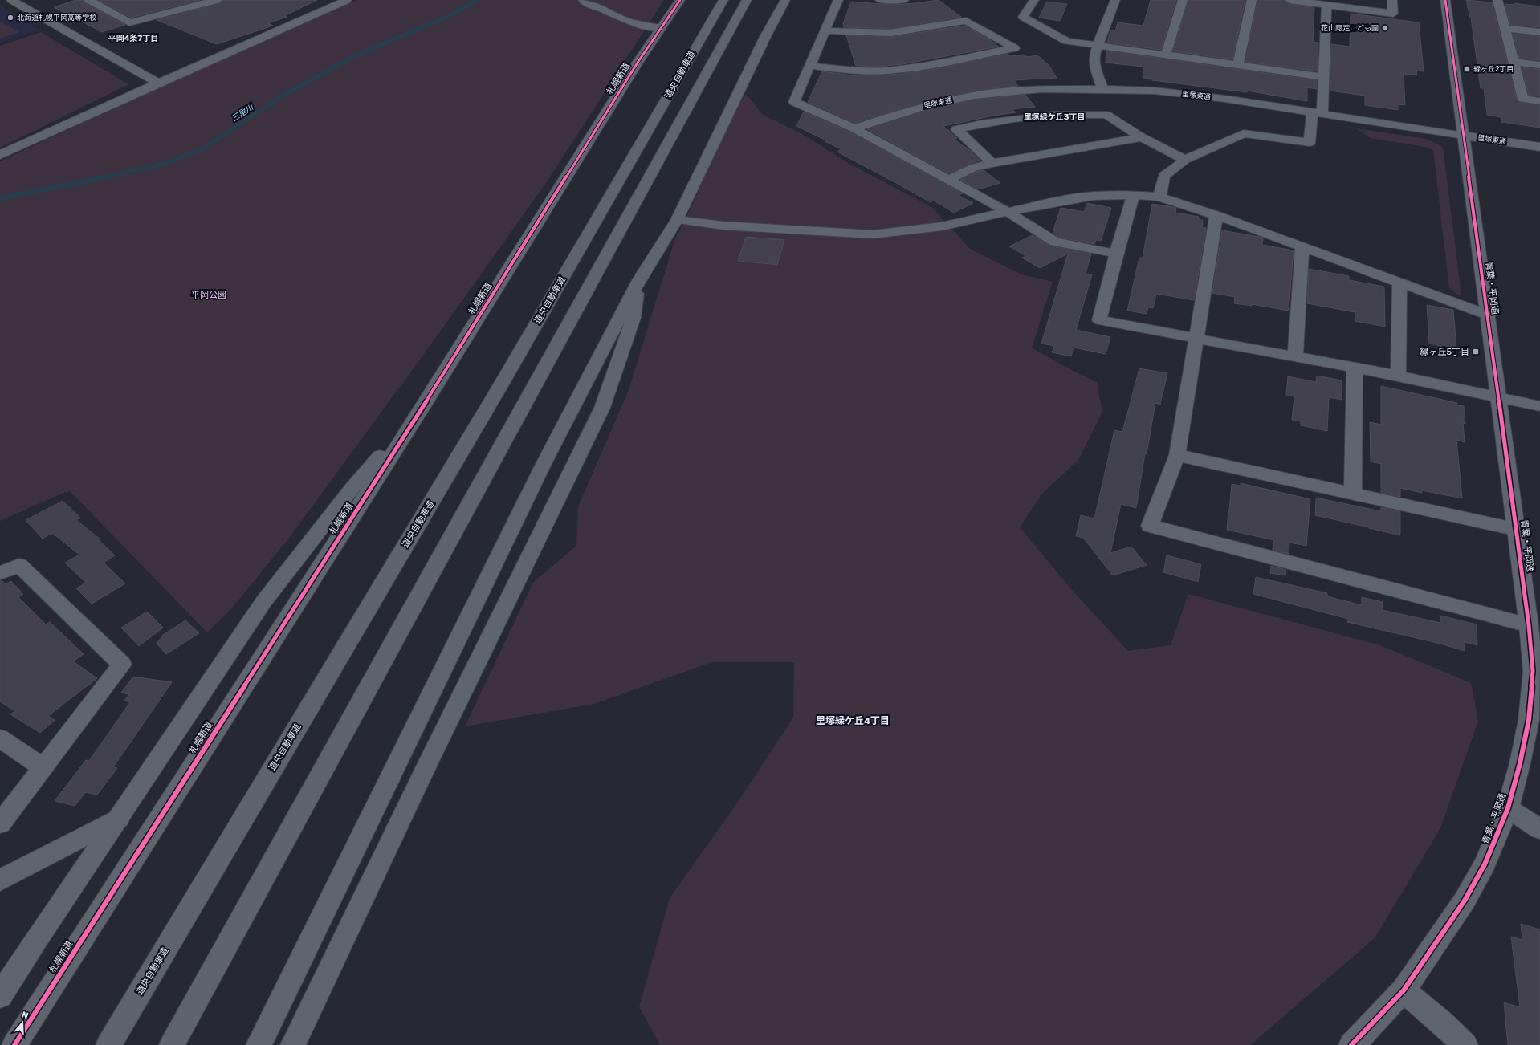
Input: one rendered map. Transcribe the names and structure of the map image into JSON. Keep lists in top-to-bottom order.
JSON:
{
  "streets": {
    "highway": ["道央自動車道"],
    "street": ["札幌新道", "里塚東通", "青葉・平岡通"]
  },
  "crossings": [
    ["里塚東通", "青葉・平岡通"]
  ],
  "districts": ["平岡4条7丁目", "里塚緑ケ丘3丁目", "里塚緑ケ丘4丁目"],
  "water": ["三里川"],
  "parks": ["平岡公園"],
  "places": {
    "other": ["北海道札幌平岡高等学校", "花山認定こども園"],
    "transit": ["緑ヶ丘2丁目", "緑ヶ丘5丁目"]
  },
  "north": "top"
}
